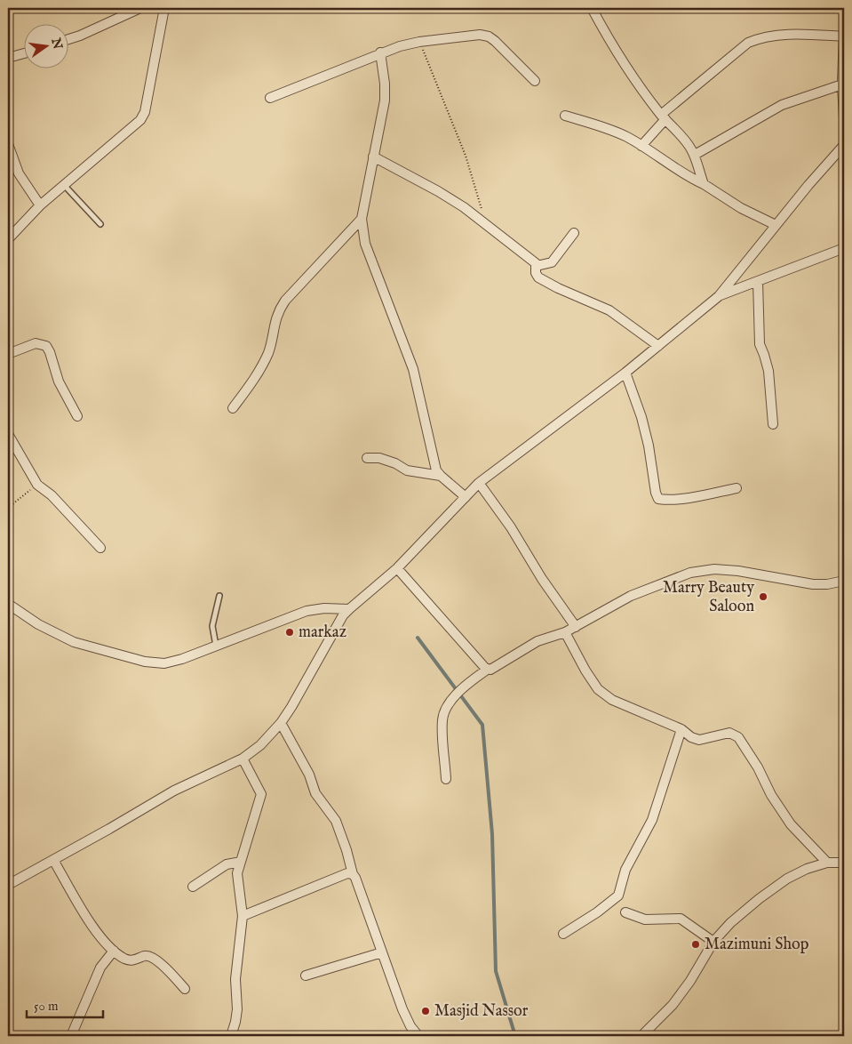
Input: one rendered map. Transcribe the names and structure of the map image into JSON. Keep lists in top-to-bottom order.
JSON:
{
  "places": [
    "Marry Beauty Saloon",
    "markaz",
    "Mazimuni Shop",
    "Masjid Nassor"
  ],
  "scale_bar": "50 m",
  "north": "right"
}
